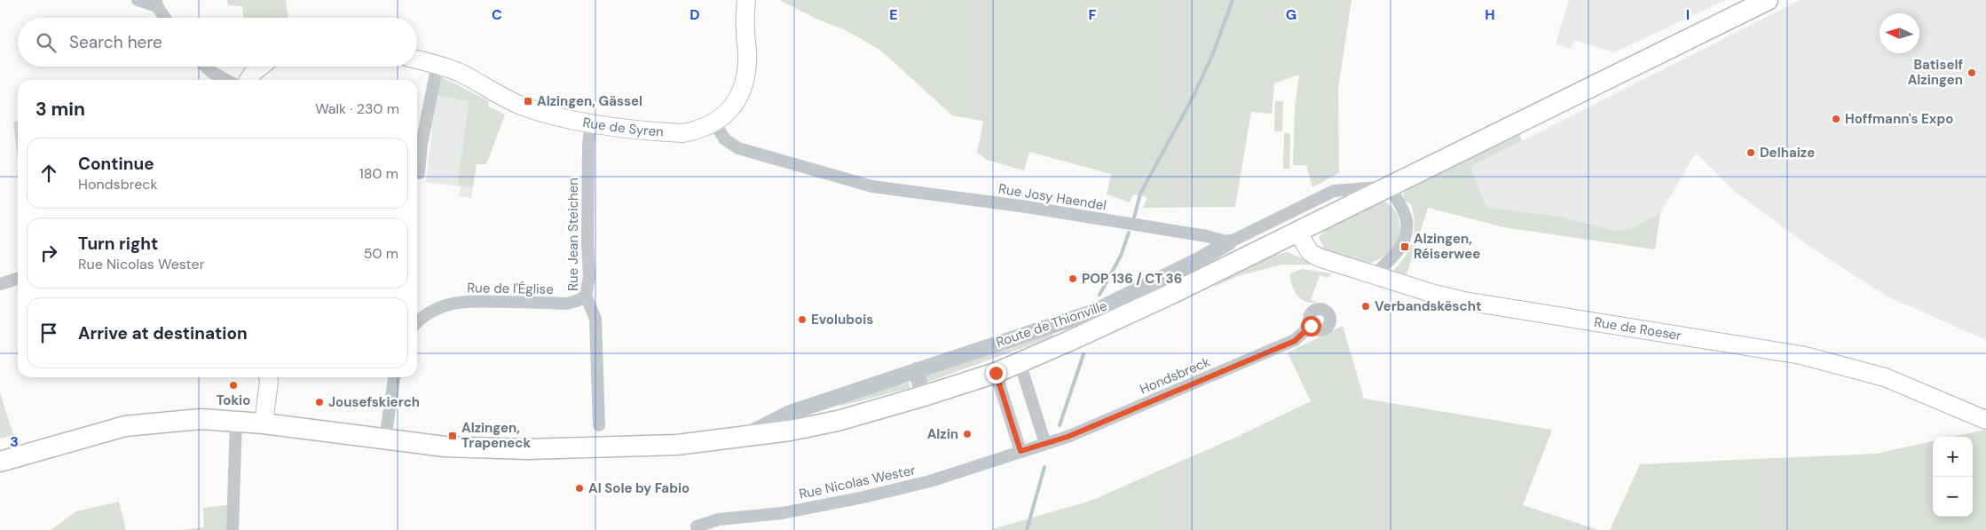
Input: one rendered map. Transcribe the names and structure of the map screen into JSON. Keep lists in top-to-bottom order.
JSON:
{
  "streets": {
    "main road": ["Rue de Syren", "Rue de Roeser"],
    "street": [
      "Rue Josy Haendel",
      "Rue Jean Steichen",
      "Rue de l'Église",
      "Route de Thionville",
      "Hondsbreck",
      "Rue Nicolas Wester"
    ]
  },
  "crossings": [
    ["Rue de Syren", "Rue Josy Haendel"],
    ["Rue de Syren", "Rue Jean Steichen"],
    ["Rue Josy Haendel", "Route de Thionville"],
    ["Rue Jean Steichen", "Rue de l'Église"],
    ["Hondsbreck", "Rue Nicolas Wester"]
  ],
  "places": {
    "other": [
      "Batiself Alzingen",
      "Hoffmann's Expo",
      "Delhaize",
      "POP 136 / CT 36",
      "Verbandskëscht",
      "Evolubois",
      "Tokio",
      "Jousefskierch",
      "Alzin",
      "Al Sole by Fabio"
    ],
    "transit": ["Alzingen, Gässel", "Alzingen, Réiserwee", "Alzingen, Trapeneck"]
  },
  "north": "left",
  "page": {
    "search": "Search here",
    "heading": ["3 min", "Walk · 230 m"],
    "list": [
      ["Continue", "Hondsbreck", "180 m"],
      ["Turn right", "Rue Nicolas Wester", "50 m"],
      "Arrive at destination"
    ],
    "map_buttons": ["+", "−"]
  },
  "grid": {
    "columns": [
      "C",
      "D",
      "E",
      "F",
      "G",
      "H",
      "I"
    ],
    "rows": ["3"]
  }
}
